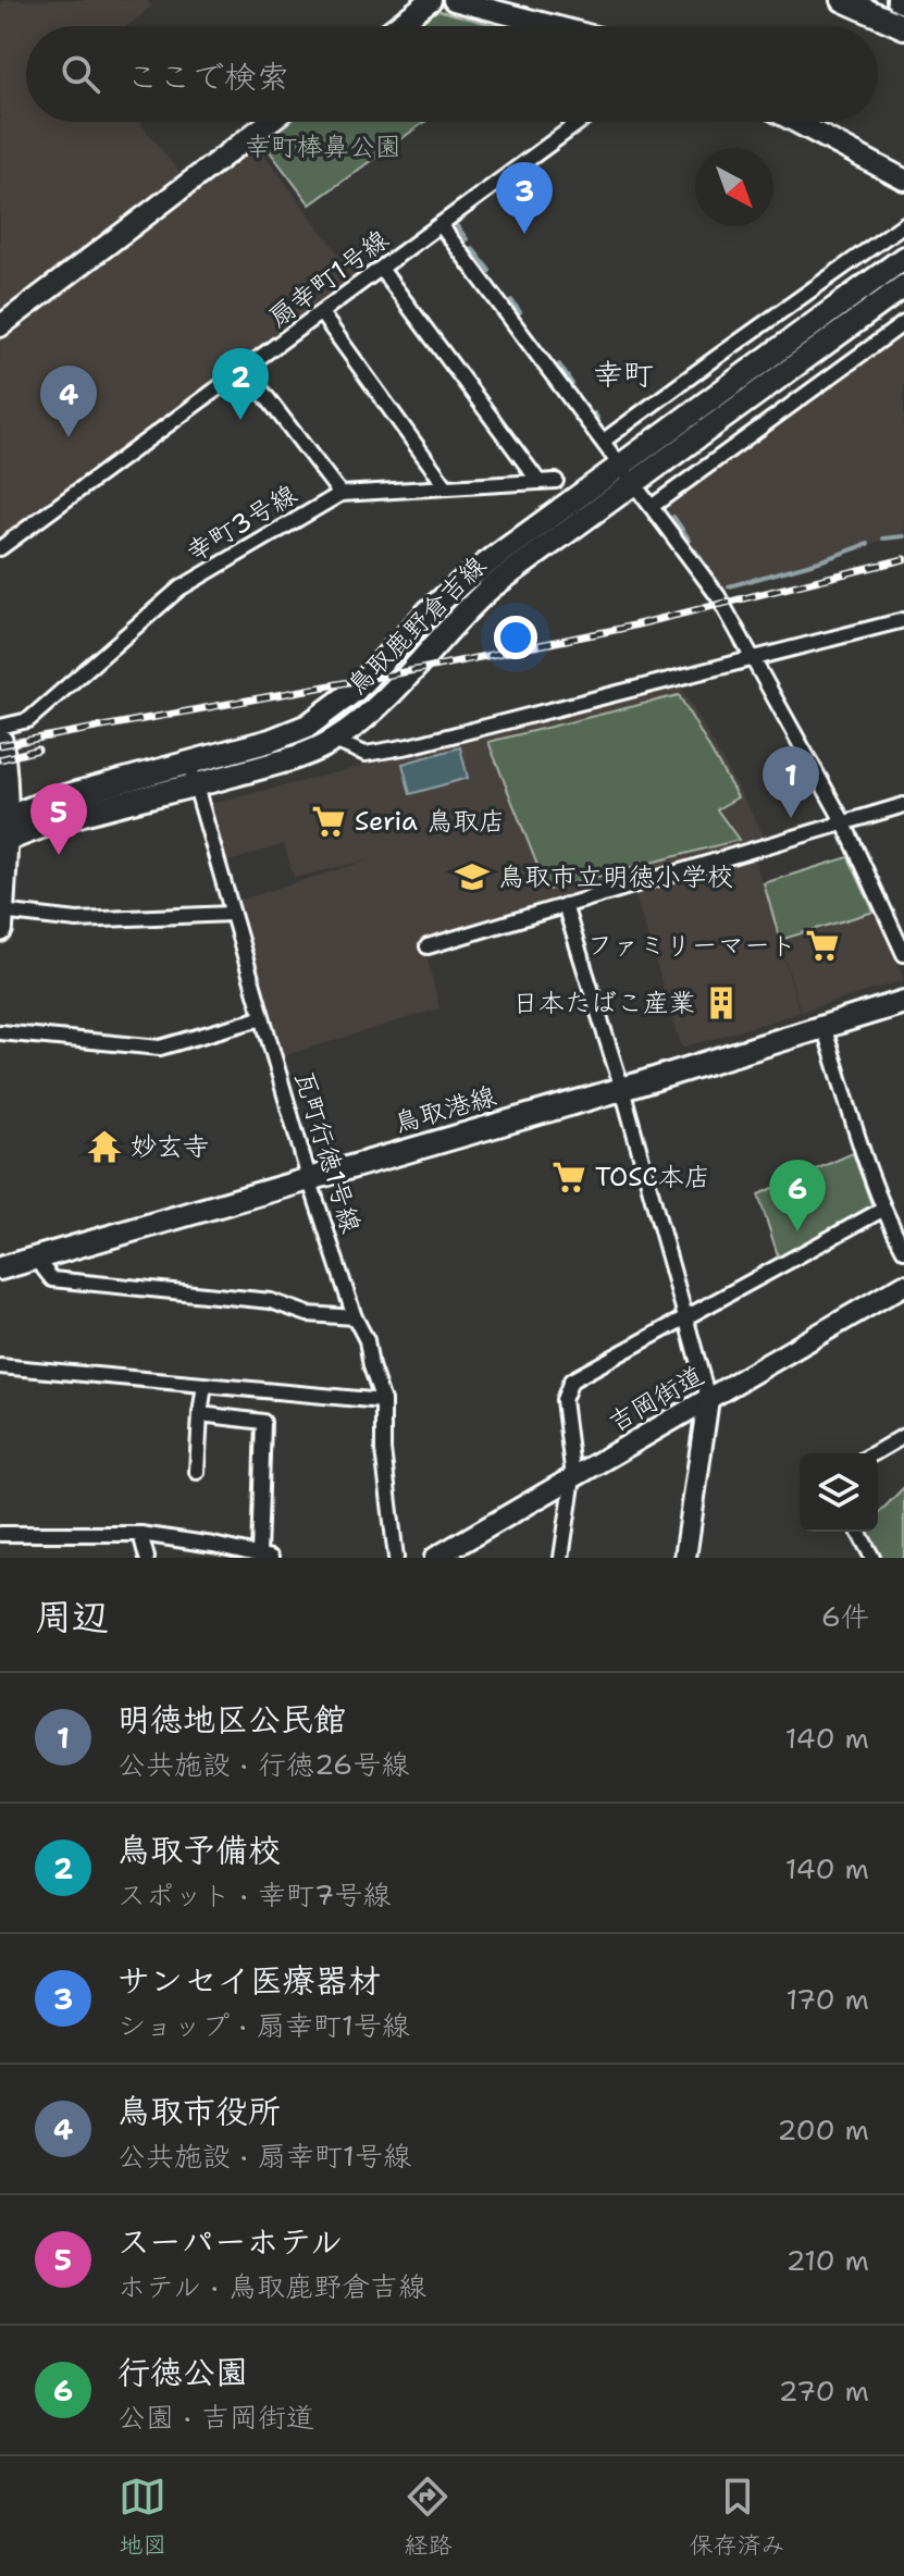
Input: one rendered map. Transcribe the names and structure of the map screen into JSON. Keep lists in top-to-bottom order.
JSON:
{
  "streets": {
    "main road": ["鳥取鹿野倉吉線", "鳥取港線"],
    "street": [
      "扇幸町1号線",
      "幸町3号線",
      "瓦町行徳1号線",
      "吉岡街道"
    ]
  },
  "crossings": [
    ["鳥取鹿野倉吉線", "瓦町行徳1号線"],
    ["鳥取港線", "瓦町行徳1号線"]
  ],
  "districts": ["幸町"],
  "parks": ["幸町棒鼻公園"],
  "places": {
    "supermarket": ["Seria 鳥取店", "ファミリーマート", "TOSC本店"],
    "school or university": ["鳥取市立明徳小学校"],
    "building": ["日本たばこ産業"],
    "temple": ["妙玄寺"]
  },
  "north": "bottom right",
  "page": {
    "search": "ここで検索",
    "pins": [
      "3",
      "2",
      "4",
      "1",
      "5",
      "6"
    ],
    "heading": ["周辺", "6件"],
    "list": [
      {
        "mark": "1",
        "name": "明徳地区公民館",
        "note": "公共施設 · 行徳26号線",
        "value": "140 m"
      },
      {
        "mark": "2",
        "name": "鳥取予備校",
        "note": "スポット · 幸町7号線",
        "value": "140 m"
      },
      {
        "mark": "3",
        "name": "サンセイ医療器材",
        "note": "ショップ · 扇幸町1号線",
        "value": "170 m"
      },
      {
        "mark": "4",
        "name": "鳥取市役所",
        "note": "公共施設 · 扇幸町1号線",
        "value": "200 m"
      },
      {
        "mark": "5",
        "name": "スーパーホテル",
        "note": "ホテル · 鳥取鹿野倉吉線",
        "value": "210 m"
      },
      {
        "mark": "6",
        "name": "行徳公園",
        "note": "公園 · 吉岡街道",
        "value": "270 m"
      }
    ],
    "nav": ["地図", "経路", "保存済み"]
  }
}
